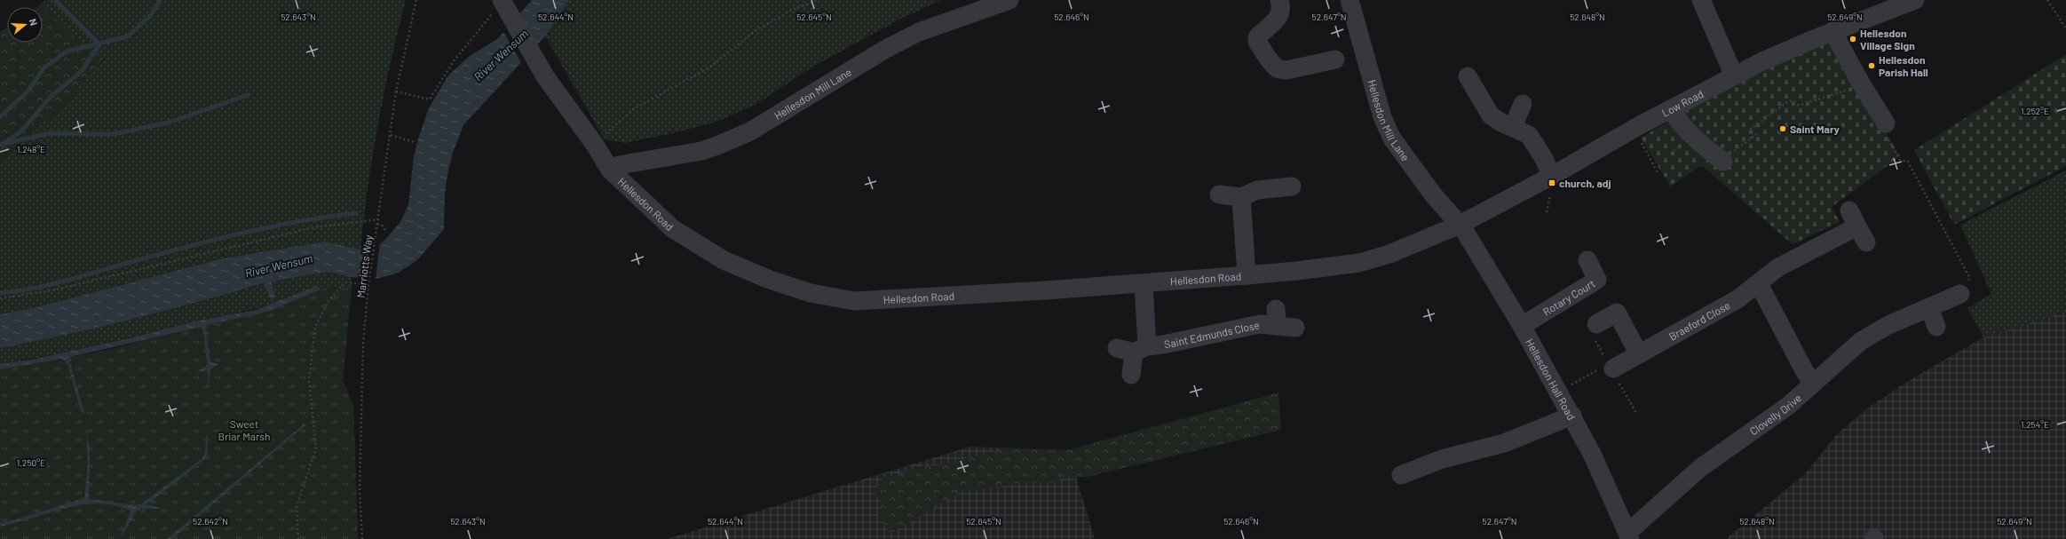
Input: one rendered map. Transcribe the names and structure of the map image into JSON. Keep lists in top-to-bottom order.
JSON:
{
  "streets": {
    "street": [
      "Hellesdon Mill Lane",
      "Low Road",
      "Hellesdon Road",
      "Rotary Court",
      "Braeford Close",
      "Saint Edmunds Close",
      "Hellesdon Hall Road",
      "Clovelly Drive"
    ],
    "path": ["Marriotts Way"]
  },
  "crossings": [
    ["Hellesdon Mill Lane", "Low Road"],
    ["Hellesdon Mill Lane", "Hellesdon Road"],
    ["Hellesdon Mill Lane", "Hellesdon Hall Road"],
    ["Low Road", "Hellesdon Road"],
    ["Low Road", "Hellesdon Hall Road"],
    ["Hellesdon Road", "Hellesdon Hall Road"],
    ["Rotary Court", "Hellesdon Hall Road"],
    ["Hellesdon Hall Road", "Clovelly Drive"]
  ],
  "water": ["River Wensum"],
  "parks": ["Sweet Briar Marsh"],
  "places": {
    "other": ["Hellesdon Village Sign", "Hellesdon Parish Hall", "Saint Mary"],
    "transit": ["church, adj"]
  },
  "north": "right",
  "coordinates": [
    "52.643°N",
    "52.644°N",
    "52.645°N",
    "52.646°N",
    "52.647°N",
    "52.648°N",
    "52.649°N",
    "1.252°E",
    "1.248°E",
    "1.254°E",
    "1.250°E",
    "52.642°N"
  ]
}
